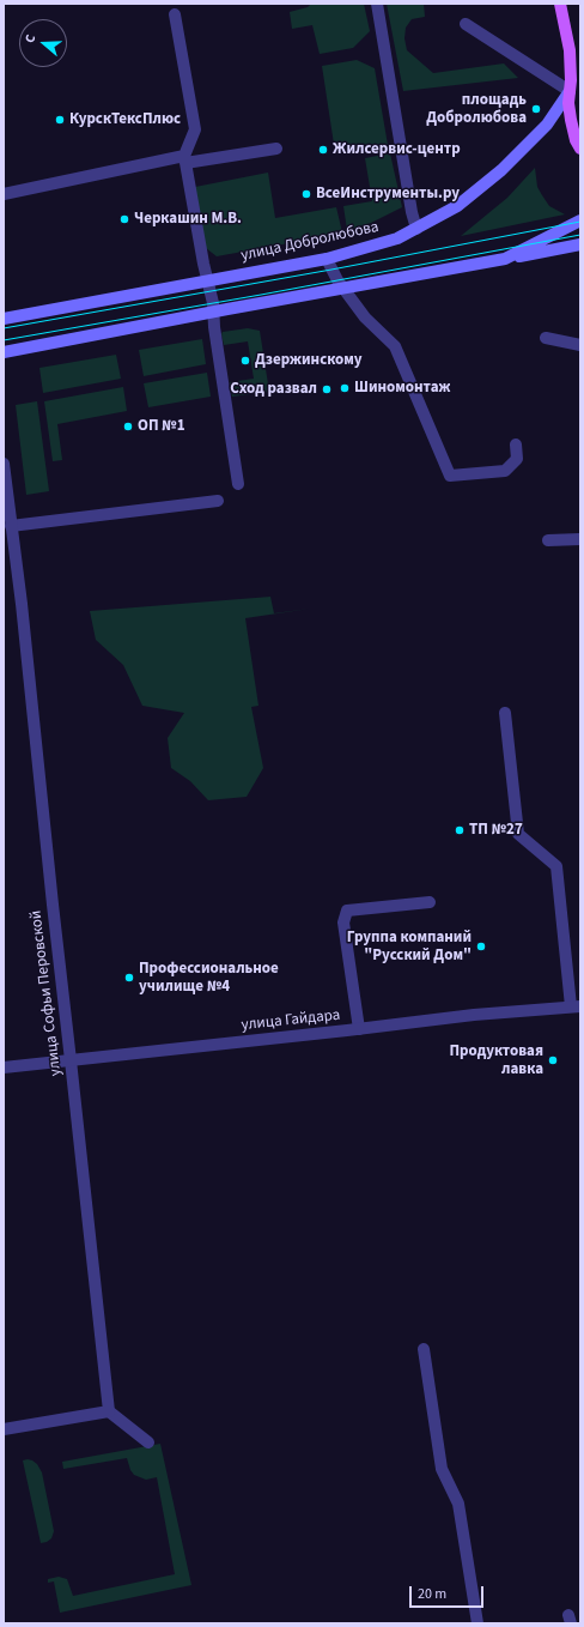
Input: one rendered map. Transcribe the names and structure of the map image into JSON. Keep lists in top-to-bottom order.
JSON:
{
  "streets": {
    "main road": ["улица Добролюбова"],
    "street": ["улица Софьи Перовской", "улица Гайдара"]
  },
  "crossings": [
    ["улица Софьи Перовской", "улица Гайдара"]
  ],
  "places": [
    "площадь Добролюбова",
    "КурскТексПлюс",
    "Жилсервис-центр",
    "ВсеИнструменты.ру",
    "Черкашин М.В.",
    "Дзержинскому",
    "Шиномонтаж",
    "Сход развал",
    "ОП №1",
    "ТП №27",
    "Группа компаний \"Русский Дом\"",
    "Профессиональное училище №4",
    "Продуктовая лавка"
  ],
  "scale_bar": "20 m",
  "north": "left"
}
